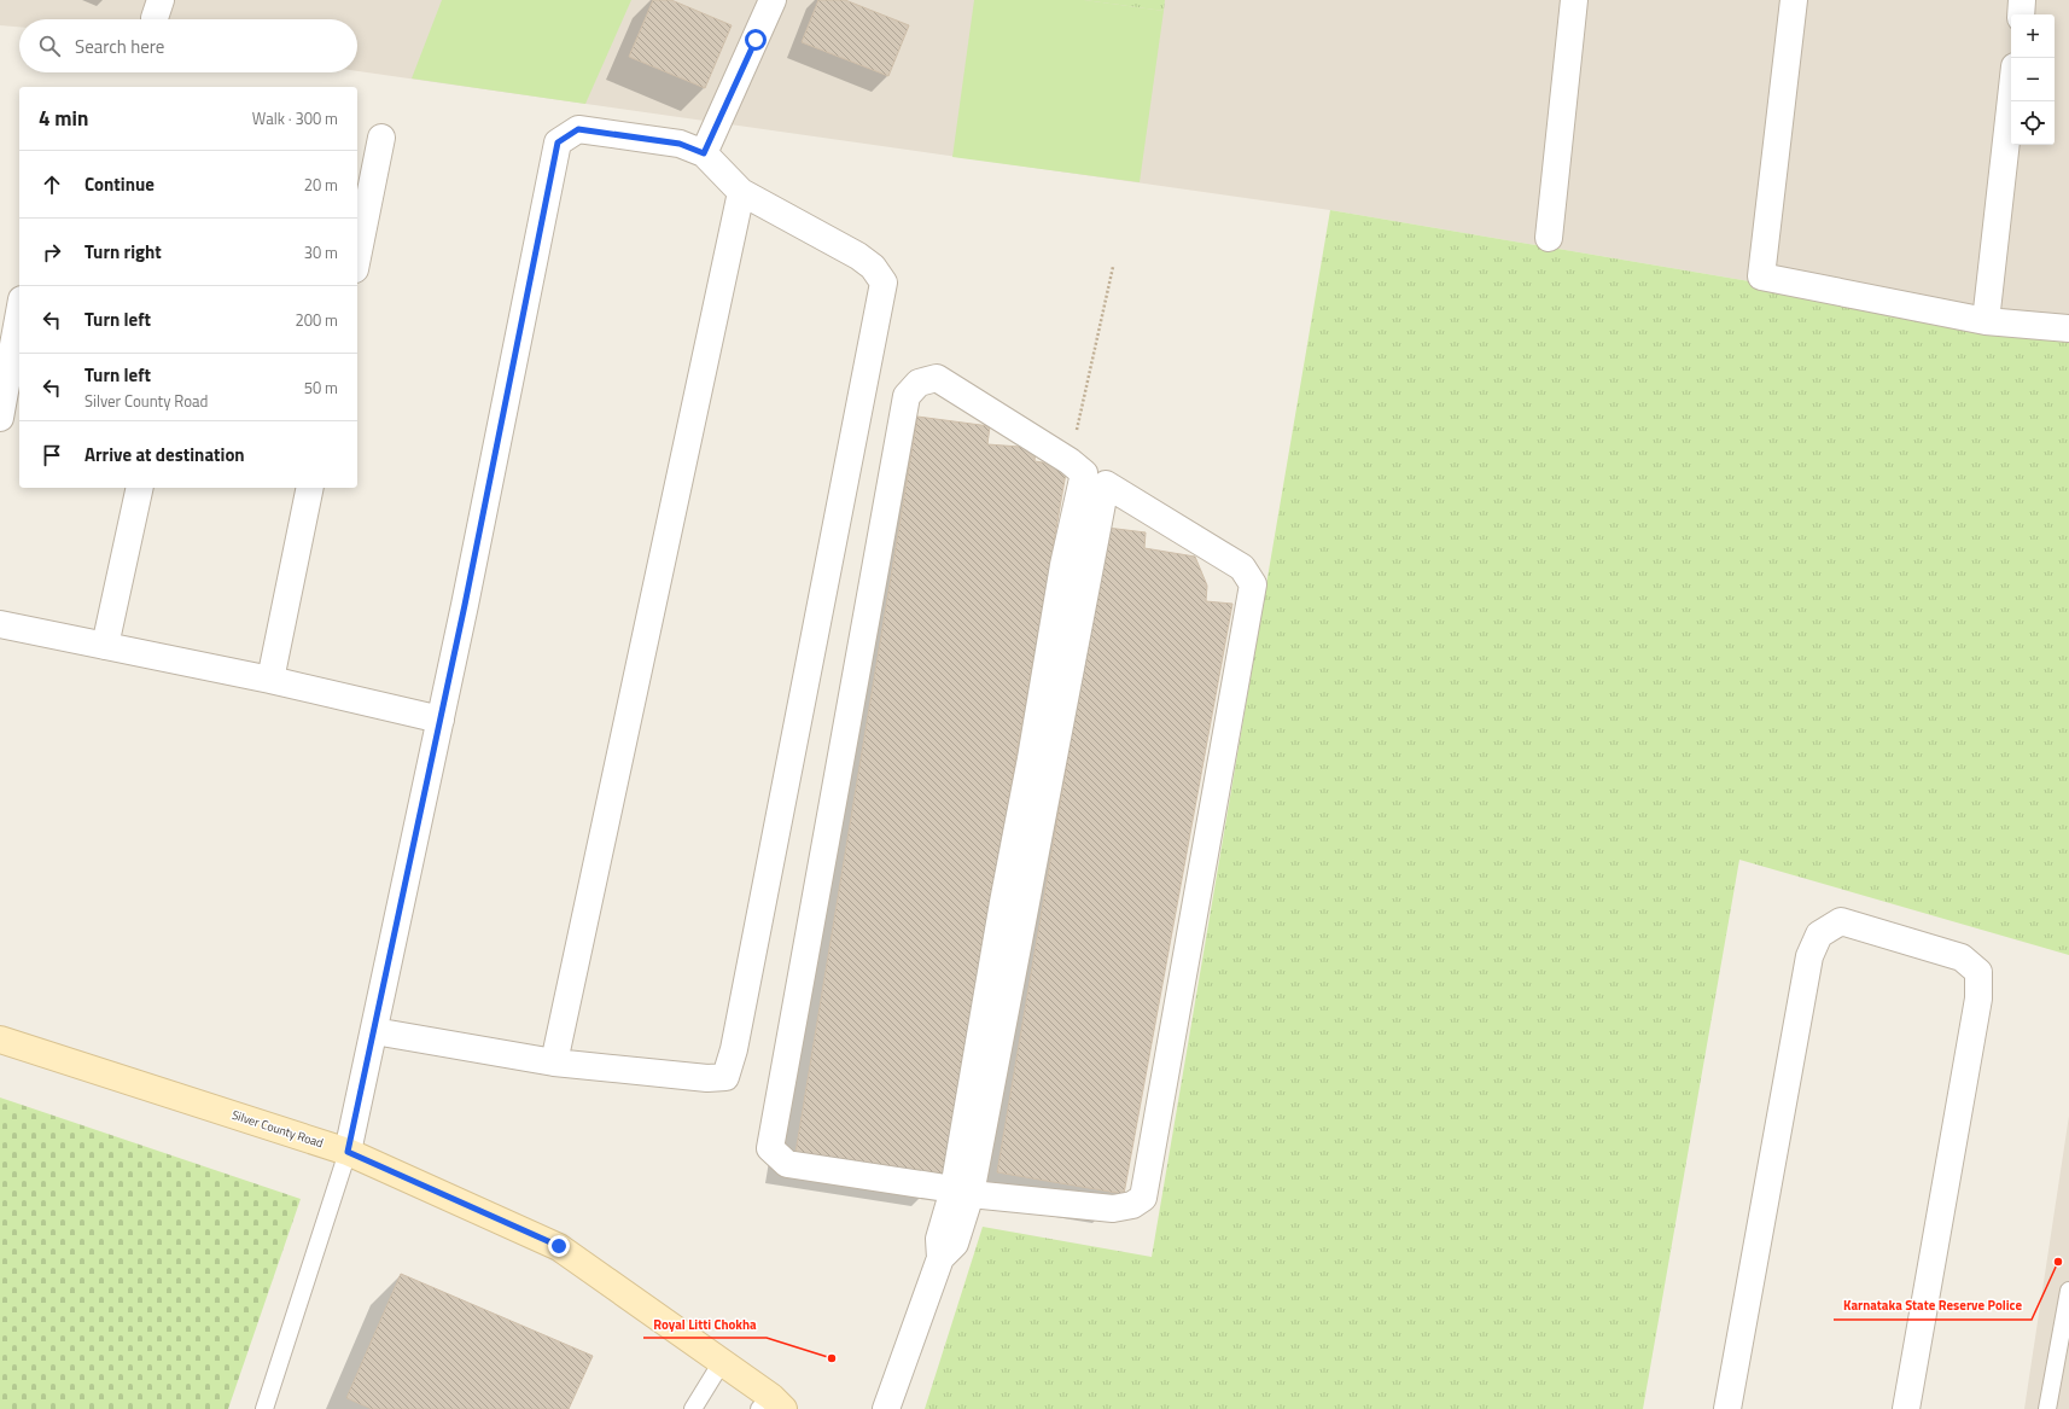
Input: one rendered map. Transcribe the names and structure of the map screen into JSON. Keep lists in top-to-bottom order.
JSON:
{
  "streets": {
    "street": ["Silver County Road"]
  },
  "places": ["Karnataka State Reserve Police", "Royal Litti Chokha"],
  "page": {
    "map_buttons": ["+", "−"],
    "search": "Search here",
    "heading": ["4 min", "Walk · 300 m"],
    "list": [
      ["Continue", "20 m"],
      ["Turn right", "30 m"],
      ["Turn left", "200 m"],
      ["Turn left", "Silver County Road", "50 m"],
      "Arrive at destination"
    ]
  }
}
